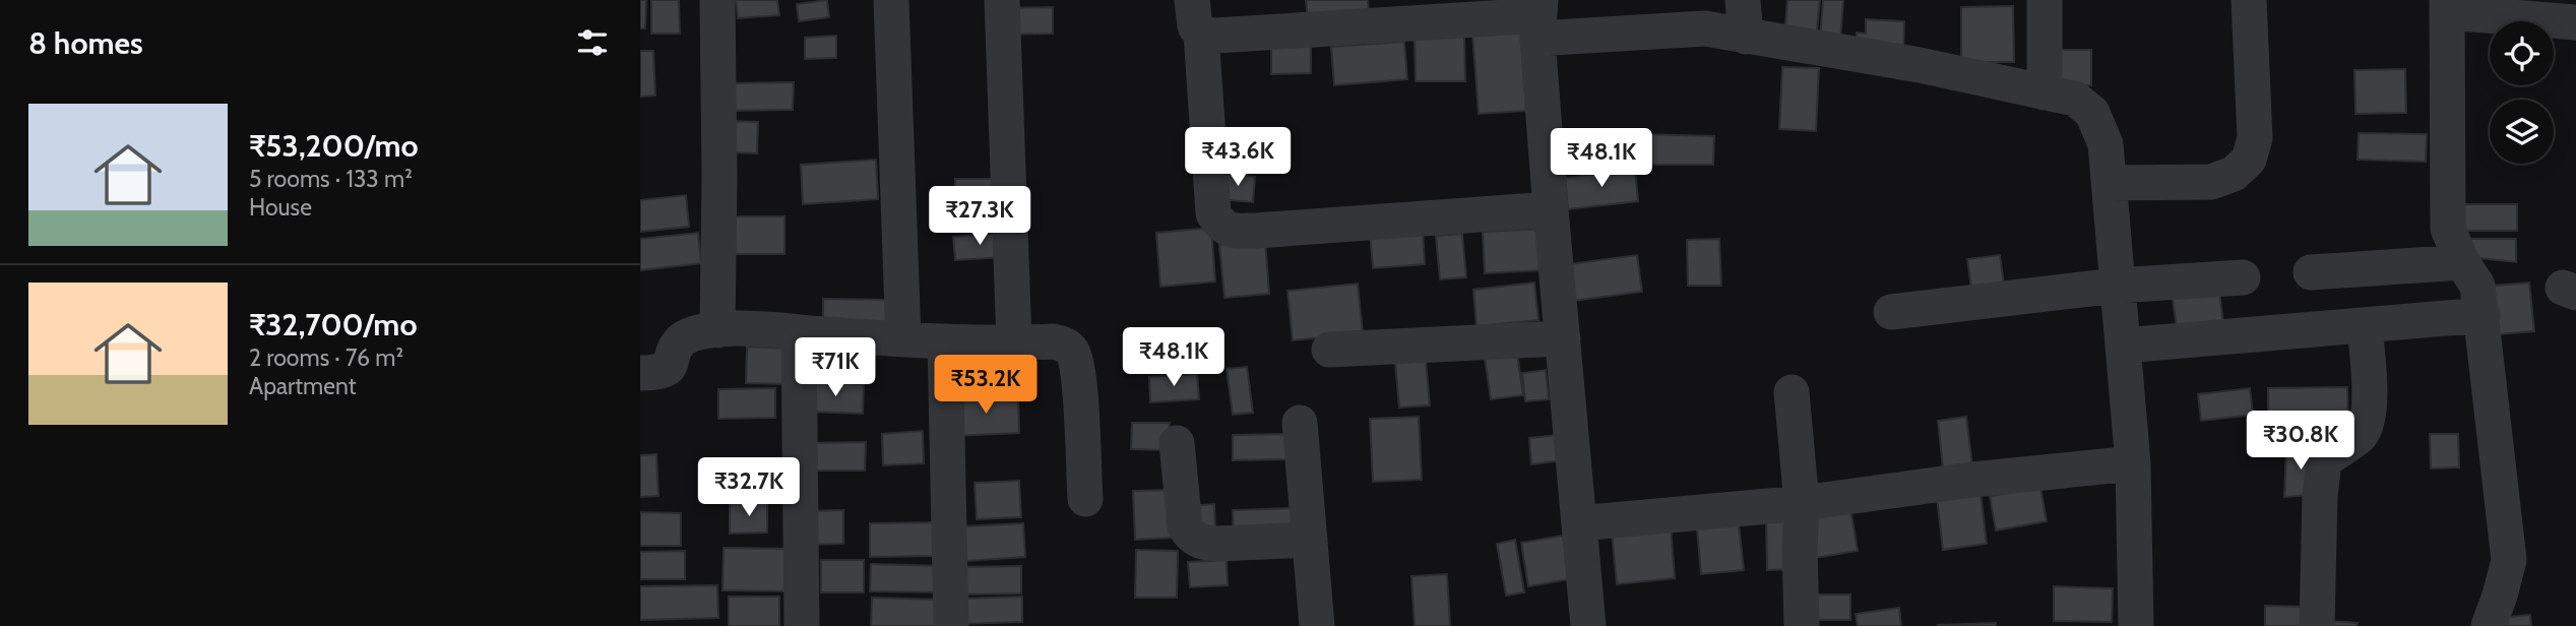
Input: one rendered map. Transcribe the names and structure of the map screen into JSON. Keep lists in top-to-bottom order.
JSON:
{
  "page": {
    "heading": "8 homes",
    "list": [
      {
        "name": "₹53,200/mo",
        "note": "5 rooms · 133 m² · House"
      },
      {
        "name": "₹32,700/mo",
        "note": "2 rooms · 76 m² · Apartment"
      }
    ],
    "price": [
      "₹43.6K",
      "₹48.1K",
      "₹27.3K",
      "₹48.1K",
      "₹71K",
      "₹53.2K",
      "₹30.8K",
      "₹32.7K"
    ]
  }
}
